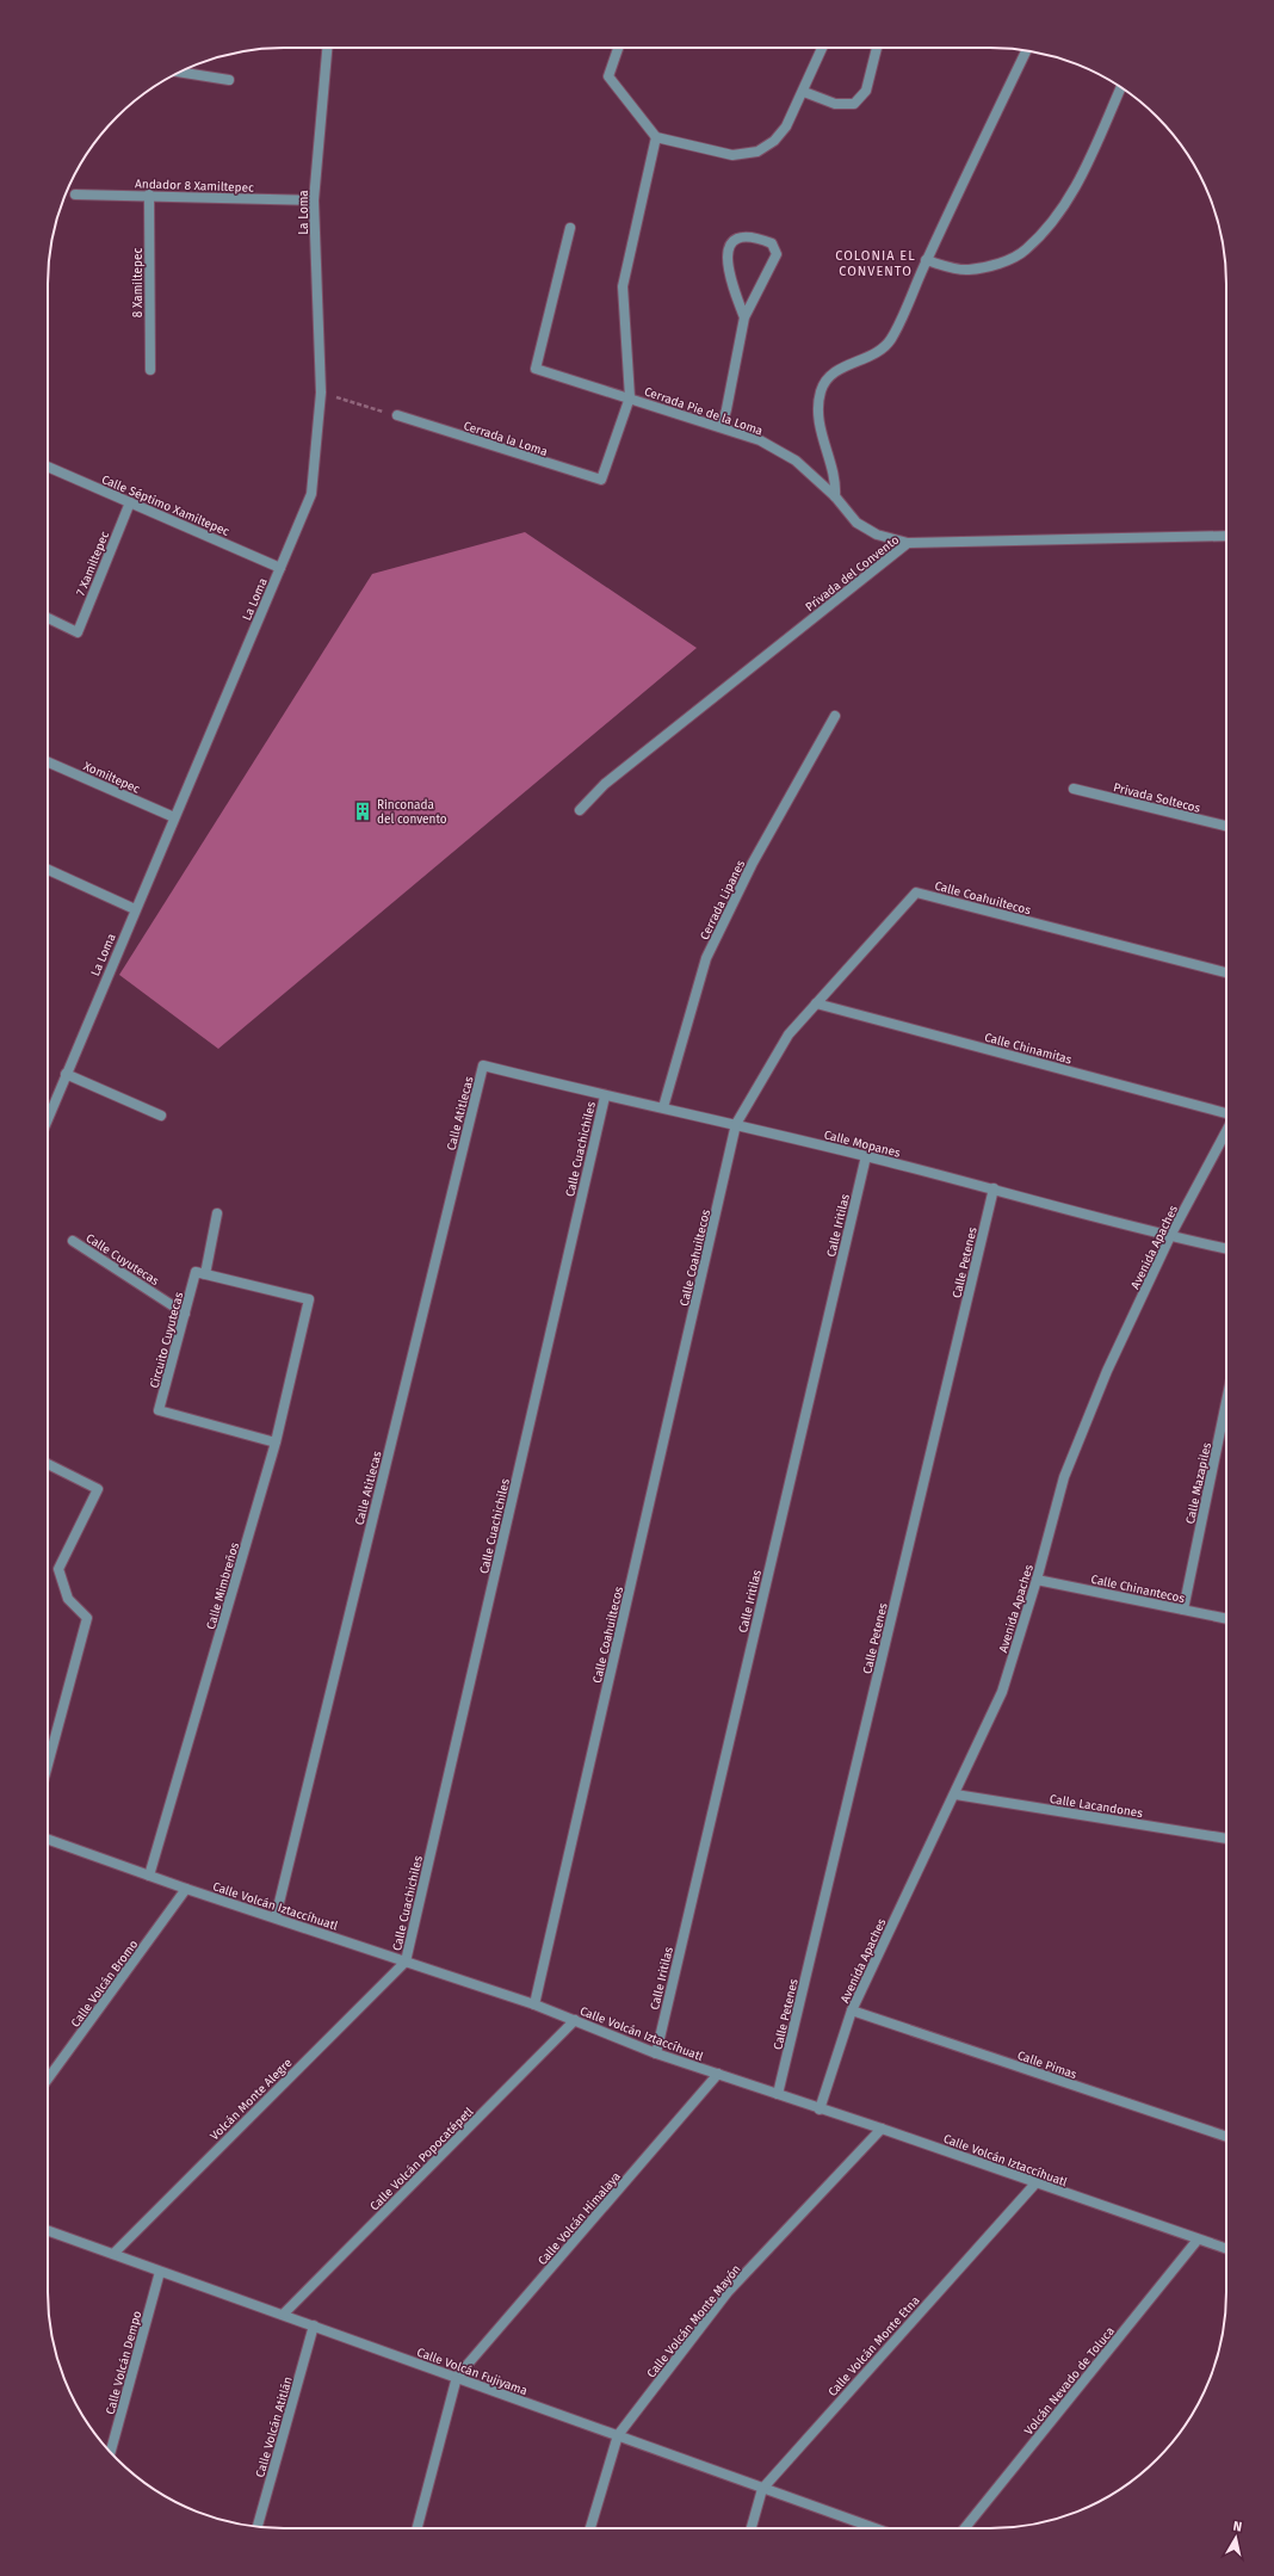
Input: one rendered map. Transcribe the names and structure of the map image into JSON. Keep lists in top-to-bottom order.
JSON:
{
  "streets": {
    "street": [
      "Andador 8 Xamiltepec",
      "La Loma",
      "8 Xamiltepec",
      "Cerrada Pie de la Loma",
      "Cerrada la Loma",
      "Calle Séptimo Xamiltepec",
      "7 Xamiltepec",
      "Privada del Convento",
      "Xomiltepec",
      "Privada Soltecos",
      "Calle Coahuiltecos",
      "Cerrada Lipanes",
      "Calle Chinamitas",
      "Calle Atitlecas",
      "Calle Mopanes",
      "Calle Cuachichiles",
      "Calle Iritilas",
      "Avenida Apaches",
      "Calle Cuyutecas",
      "Calle Petenes",
      "Circuito Cuyutecas",
      "Calle Mazapiles",
      "Calle Mimbreños",
      "Calle Chinantecos",
      "Calle Lacandones",
      "Calle Volcán Iztaccíhuatl",
      "Calle Volcán Bromo",
      "Calle Pimas",
      "Volcán Monte Alegre",
      "Calle Volcán Popocatépetl",
      "Calle Volcán Himalaya",
      "Calle Volcán Monte Mayón",
      "Calle Volcán Monte Etna",
      "Calle Volcán Dempo",
      "Calle Volcán Fujiyama",
      "Volcán Nevado de Toluca",
      "Calle Volcán Atitlán"
    ]
  },
  "crossings": [
    ["Andador 8 Xamiltepec", "La Loma"],
    ["Andador 8 Xamiltepec", "8 Xamiltepec"],
    ["La Loma", "Calle Séptimo Xamiltepec"],
    ["La Loma", "Xomiltepec"],
    ["Cerrada Pie de la Loma", "Cerrada la Loma"],
    ["Cerrada Pie de la Loma", "Privada del Convento"],
    ["Calle Séptimo Xamiltepec", "7 Xamiltepec"],
    ["Calle Coahuiltecos", "Calle Chinamitas"],
    ["Calle Coahuiltecos", "Calle Mopanes"],
    ["Calle Coahuiltecos", "Calle Volcán Iztaccíhuatl"],
    ["Cerrada Lipanes", "Calle Mopanes"],
    ["Calle Atitlecas", "Calle Mopanes"],
    ["Calle Atitlecas", "Calle Volcán Iztaccíhuatl"],
    ["Calle Mopanes", "Calle Cuachichiles"],
    ["Calle Mopanes", "Calle Iritilas"],
    ["Calle Mopanes", "Avenida Apaches"],
    ["Calle Mopanes", "Calle Petenes"],
    ["Calle Cuachichiles", "Calle Volcán Iztaccíhuatl"],
    ["Calle Cuachichiles", "Volcán Monte Alegre"],
    ["Calle Iritilas", "Calle Volcán Iztaccíhuatl"],
    ["Avenida Apaches", "Calle Chinantecos"],
    ["Avenida Apaches", "Calle Lacandones"],
    ["Avenida Apaches", "Calle Volcán Iztaccíhuatl"],
    ["Avenida Apaches", "Calle Pimas"],
    ["Calle Cuyutecas", "Circuito Cuyutecas"],
    ["Calle Petenes", "Calle Volcán Iztaccíhuatl"],
    ["Circuito Cuyutecas", "Calle Mimbreños"],
    ["Calle Mazapiles", "Calle Chinantecos"],
    ["Calle Mimbreños", "Calle Volcán Iztaccíhuatl"],
    ["Calle Volcán Iztaccíhuatl", "Calle Volcán Bromo"],
    ["Calle Volcán Iztaccíhuatl", "Volcán Monte Alegre"],
    ["Calle Volcán Iztaccíhuatl", "Calle Volcán Popocatépetl"],
    ["Calle Volcán Iztaccíhuatl", "Calle Volcán Himalaya"],
    ["Calle Volcán Iztaccíhuatl", "Calle Volcán Monte Mayón"],
    ["Calle Volcán Iztaccíhuatl", "Calle Volcán Monte Etna"],
    ["Calle Volcán Iztaccíhuatl", "Volcán Nevado de Toluca"],
    ["Volcán Monte Alegre", "Calle Volcán Fujiyama"],
    ["Calle Volcán Popocatépetl", "Calle Volcán Fujiyama"],
    ["Calle Volcán Himalaya", "Calle Volcán Fujiyama"],
    ["Calle Volcán Monte Mayón", "Calle Volcán Fujiyama"],
    ["Calle Volcán Monte Etna", "Calle Volcán Fujiyama"],
    ["Calle Volcán Dempo", "Calle Volcán Fujiyama"],
    ["Calle Volcán Fujiyama", "Calle Volcán Atitlán"]
  ],
  "districts": ["COLONIA EL CONVENTO"],
  "places": {
    "building": ["Rinconada del convento"]
  },
  "north": "top"
}
